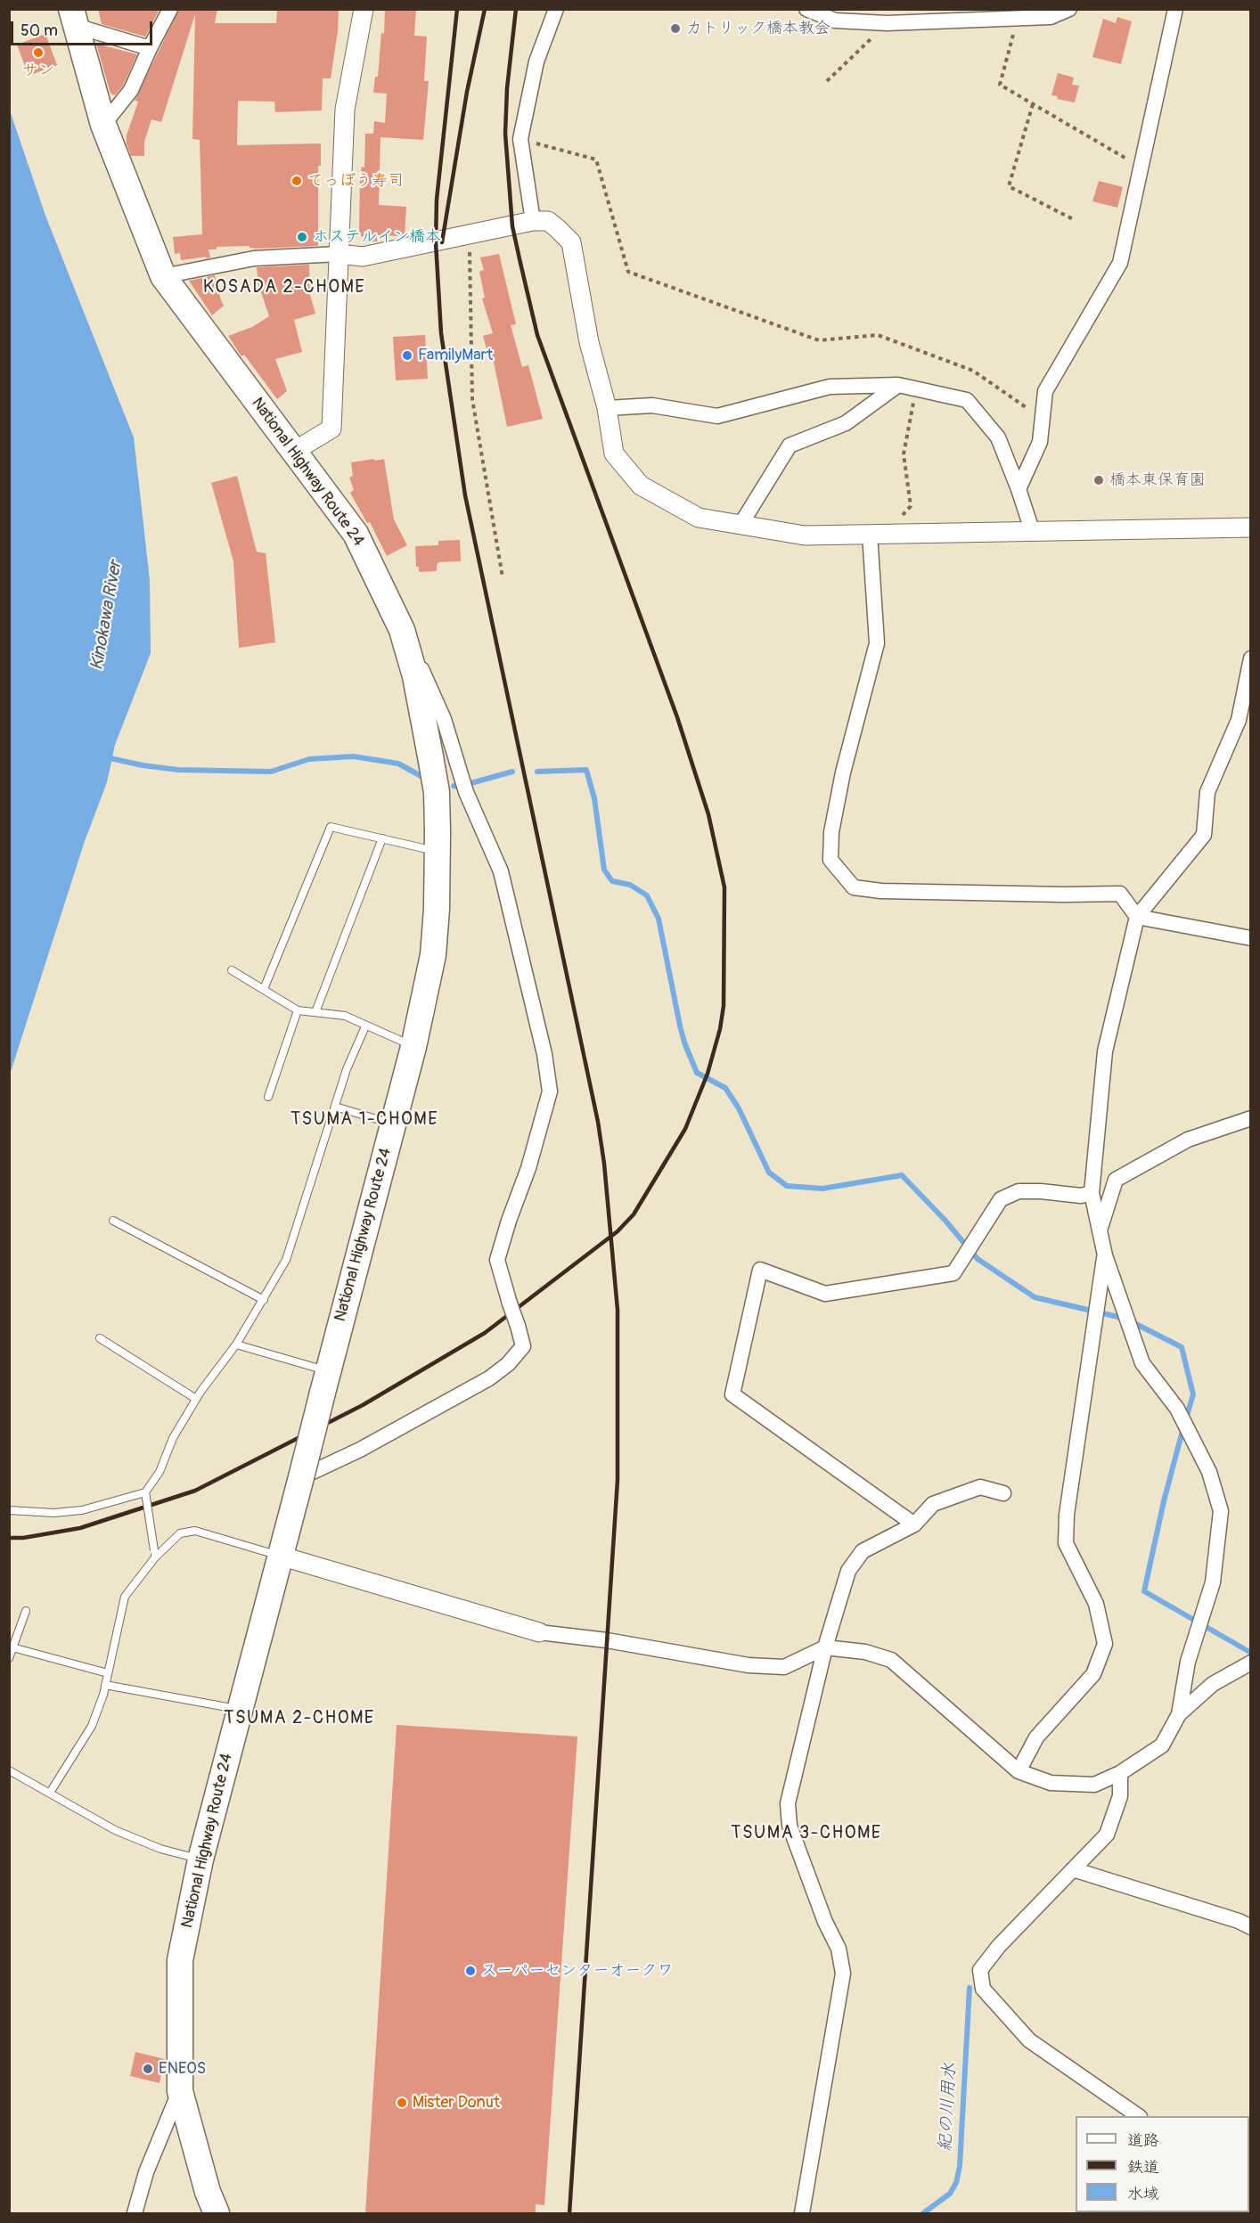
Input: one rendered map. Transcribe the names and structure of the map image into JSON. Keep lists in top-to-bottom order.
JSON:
{
  "streets": {
    "highway": ["National Highway Route 24"]
  },
  "districts": [
    "KOSADA 2-CHOME",
    "TSUMA 1-CHOME",
    "TSUMA 2-CHOME",
    "TSUMA 3-CHOME"
  ],
  "water": ["Kinokawa River", "紀の川用水"],
  "places": [
    "カトリック橋本教会",
    "サン",
    "てっぽう寿司",
    "ホステルイン橋本",
    "FamilyMart",
    "橋本東保育園",
    "スーパーセンターオークワ",
    "ENEOS",
    "Mister Donut"
  ],
  "legend": ["道路", "鉄道", "水域"],
  "scale_bar": "50 m"
}
